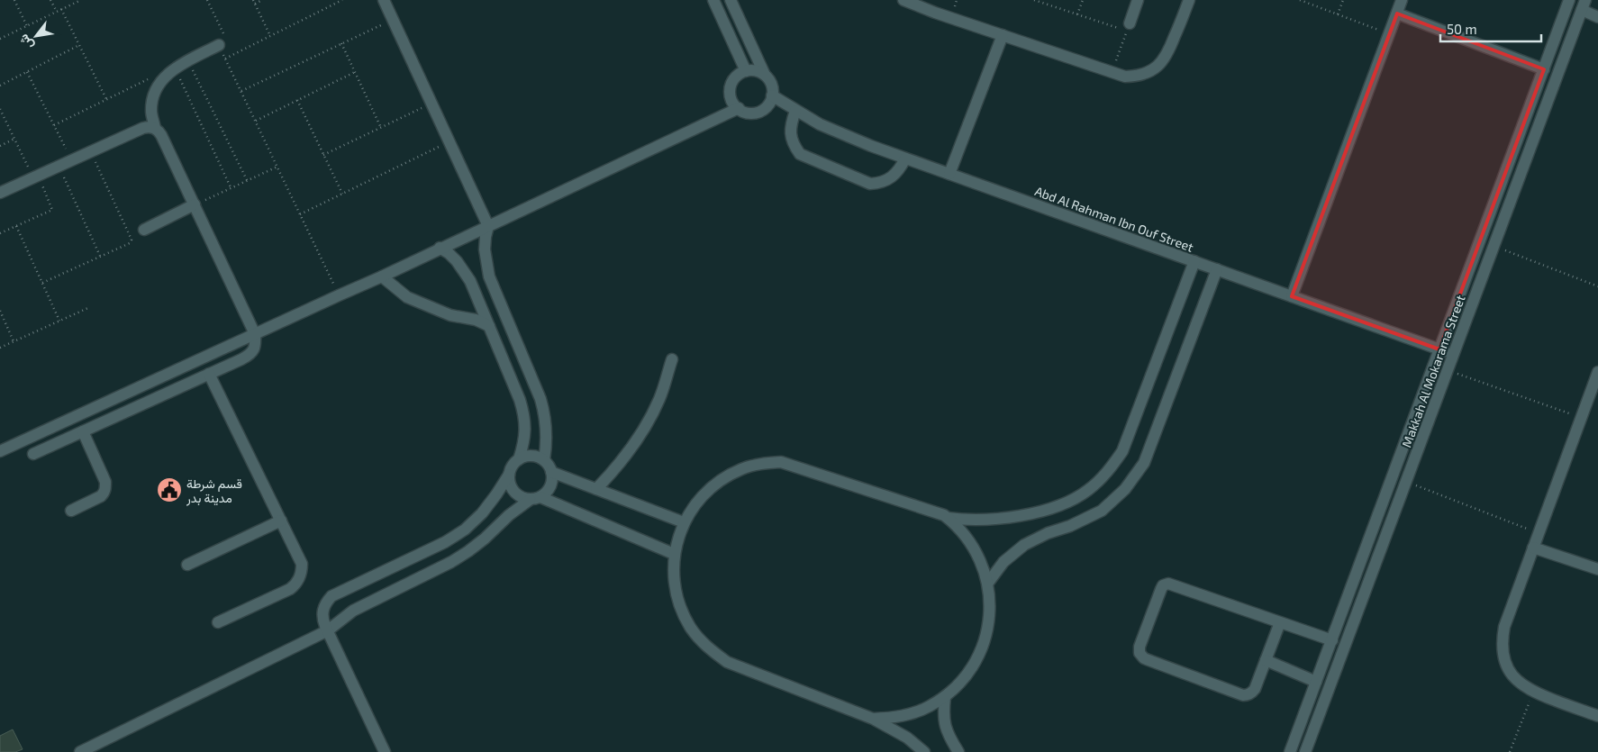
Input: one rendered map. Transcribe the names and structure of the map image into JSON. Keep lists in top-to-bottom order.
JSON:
{
  "streets": {
    "street": ["Abd Al Rahman Ibn Ouf Street", "Makkah Al Mokarama Street"]
  },
  "crossings": [
    ["Abd Al Rahman Ibn Ouf Street", "Makkah Al Mokarama Street"]
  ],
  "places": {
    "public building": ["قسم شرطة مدينة بدر"]
  },
  "scale_bar": "50 m",
  "north": "bottom left"
}
